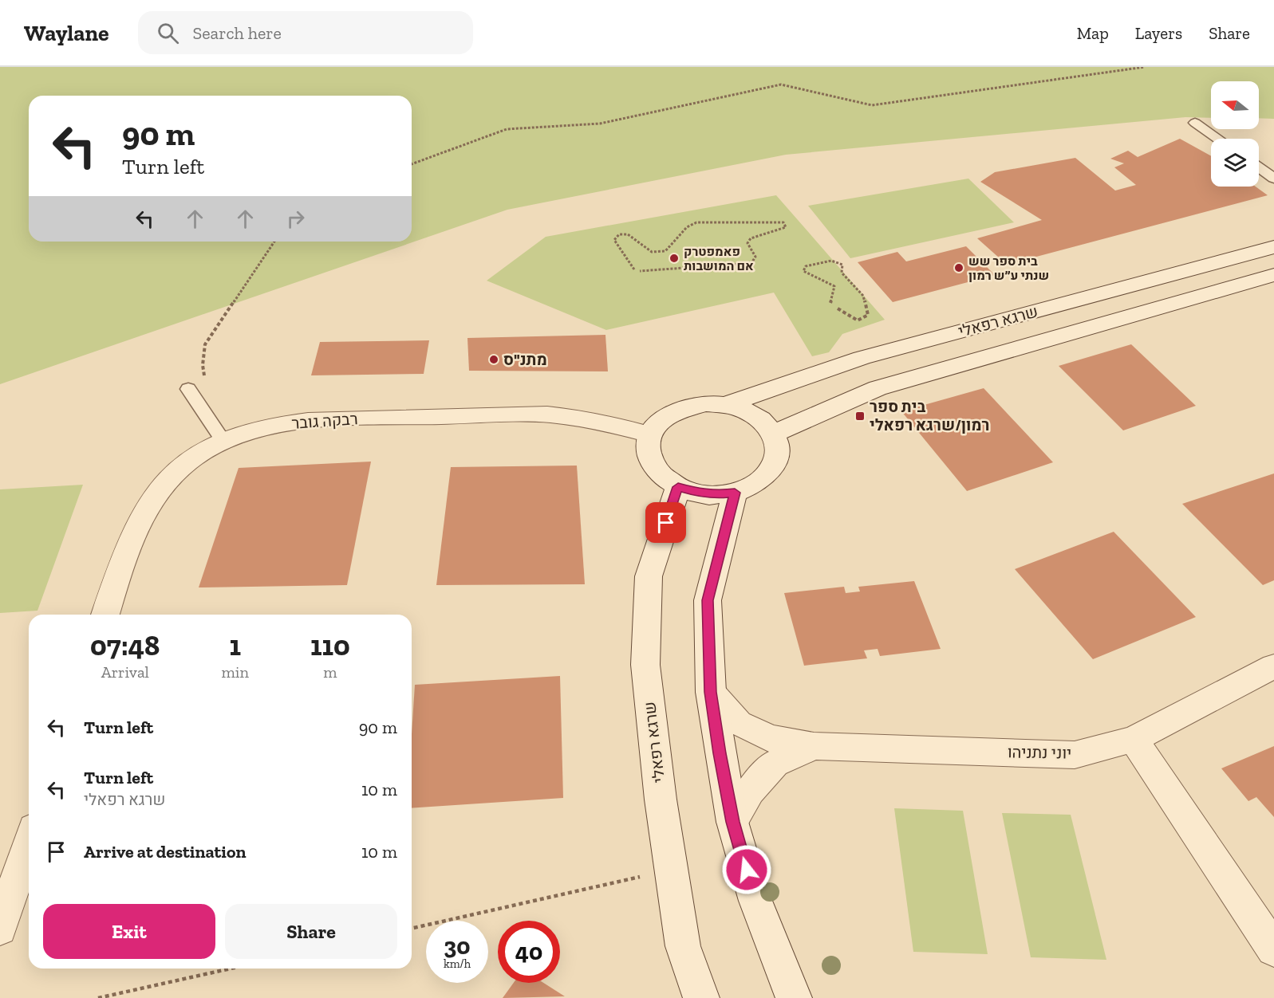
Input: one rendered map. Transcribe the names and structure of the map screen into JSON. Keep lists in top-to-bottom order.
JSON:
{
  "streets": {
    "street": ["שרגא רפאלי", "רבקה גובר", "יוני נתניהו"]
  },
  "crossings": [
    ["שרגא רפאלי", "רבקה גובר"]
  ],
  "places": {
    "other": ["פאמפטרק אם המושבות", "בית ספר שש שנתי ע״ש רמון", "מתנ\"ס"],
    "transit": ["בית ספר רמון/שרגא רפאלי"]
  },
  "north": "left",
  "page": {
    "header": "Waylane",
    "search": "Search here",
    "nav": ["Map", "Layers", "Share"],
    "turn": ["90 m", "Turn left"],
    "eta": [
      "07:48",
      "Arrival",
      "1",
      "min",
      "110",
      "m"
    ],
    "list": [
      {
        "name": "Turn left",
        "value": "90 m"
      },
      {
        "name": "Turn left",
        "note": "שרגא רפאלי",
        "value": "10 m"
      },
      {
        "name": "Arrive at destination",
        "value": "10 m"
      }
    ],
    "buttons": ["Exit", "Share"],
    "speed": "30 km/h",
    "limit": "40"
  }
}
